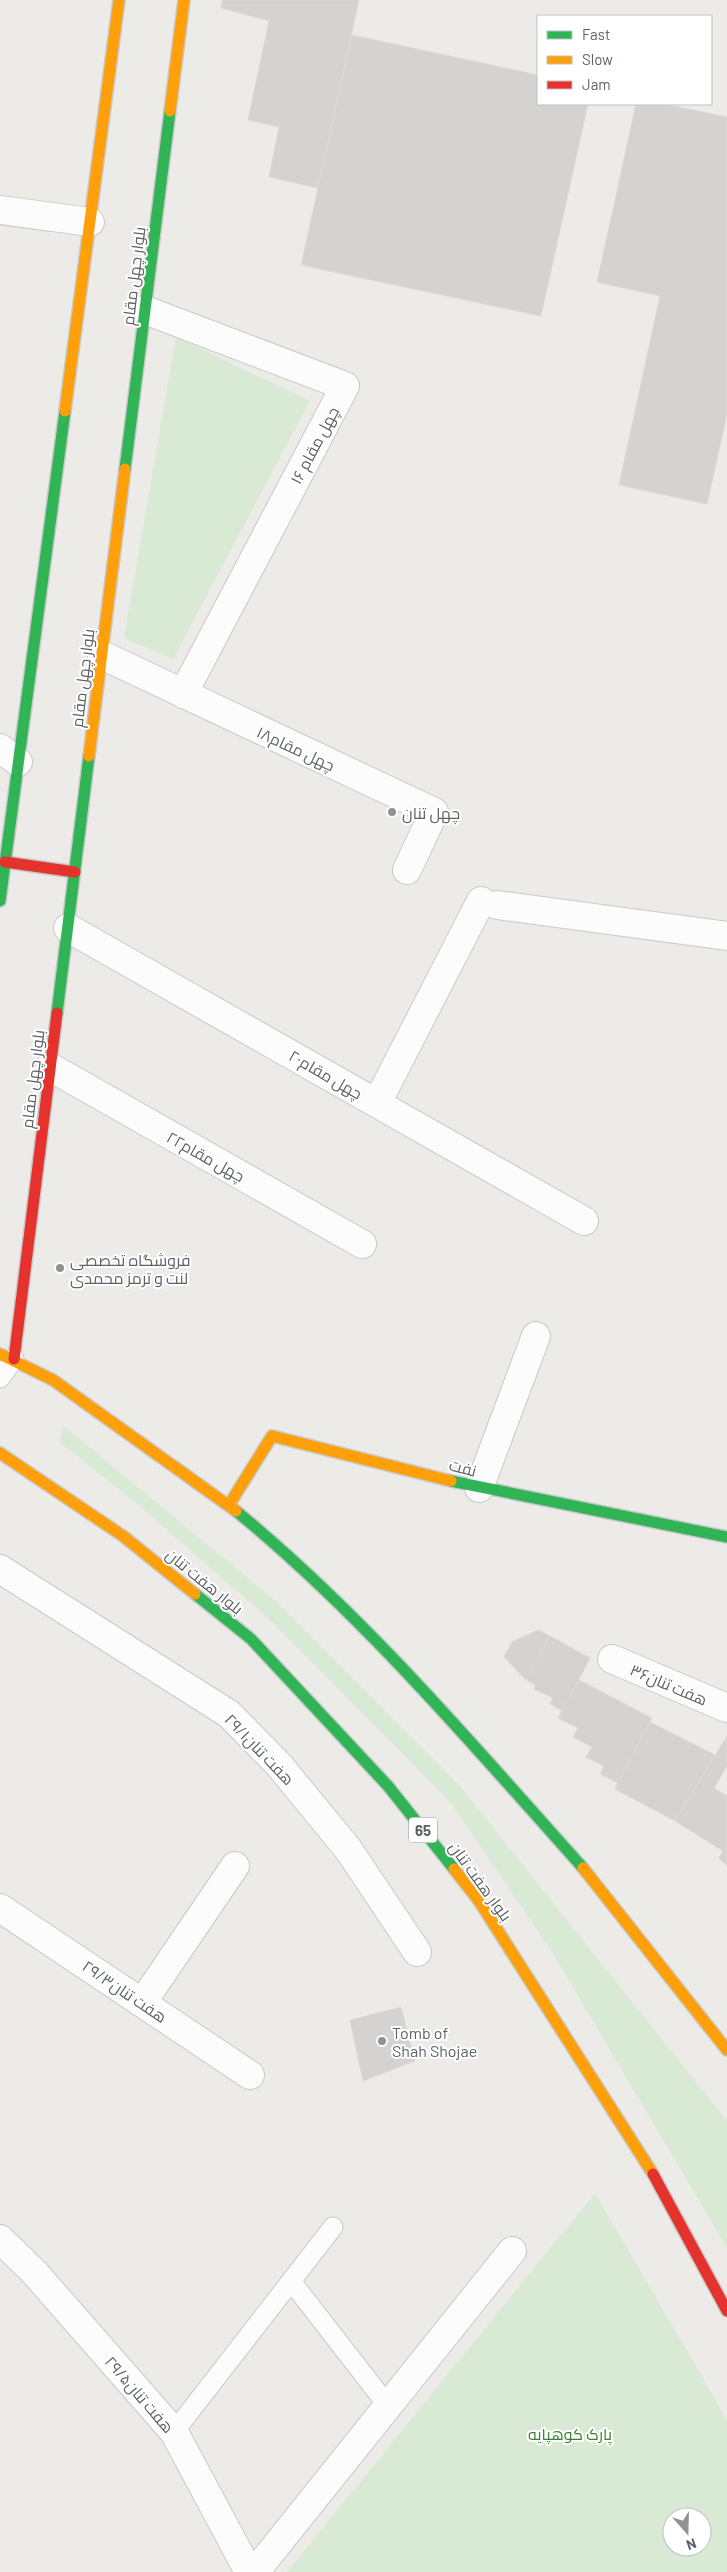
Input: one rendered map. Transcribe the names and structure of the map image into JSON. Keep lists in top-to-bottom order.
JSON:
{
  "streets": {
    "main road": [
      "بلوار چهل مقام",
      "نفت",
      "بلوار هفت تنان",
      "65"
    ],
    "street": [
      "چهل مقام ۱۶",
      "۱۸چهل مقام",
      "چهل مقام۲۰",
      "چهل مقام۲۲",
      "هفت تنان۳۶",
      "۲۹/۱هفت تنان",
      "۲۹/۳هفت تنان",
      "۲۹/۵هفت تنان"
    ]
  },
  "crossings": [
    ["بلوار چهل مقام", "چهل مقام ۱۶"],
    ["بلوار چهل مقام", "۱۸چهل مقام"],
    ["بلوار چهل مقام", "چهل مقام۲۰"],
    ["بلوار چهل مقام", "چهل مقام۲۲"],
    ["چهل مقام ۱۶", "۱۸چهل مقام"]
  ],
  "parks": ["پارک کوهپایه"],
  "places": ["چهل تنان", "فروشگاه تخصصی لنت و ترمز محمدی", "Tomb of Shah Shojae"],
  "legend": ["Fast", "Slow", "Jam"],
  "north": "bottom"
}
